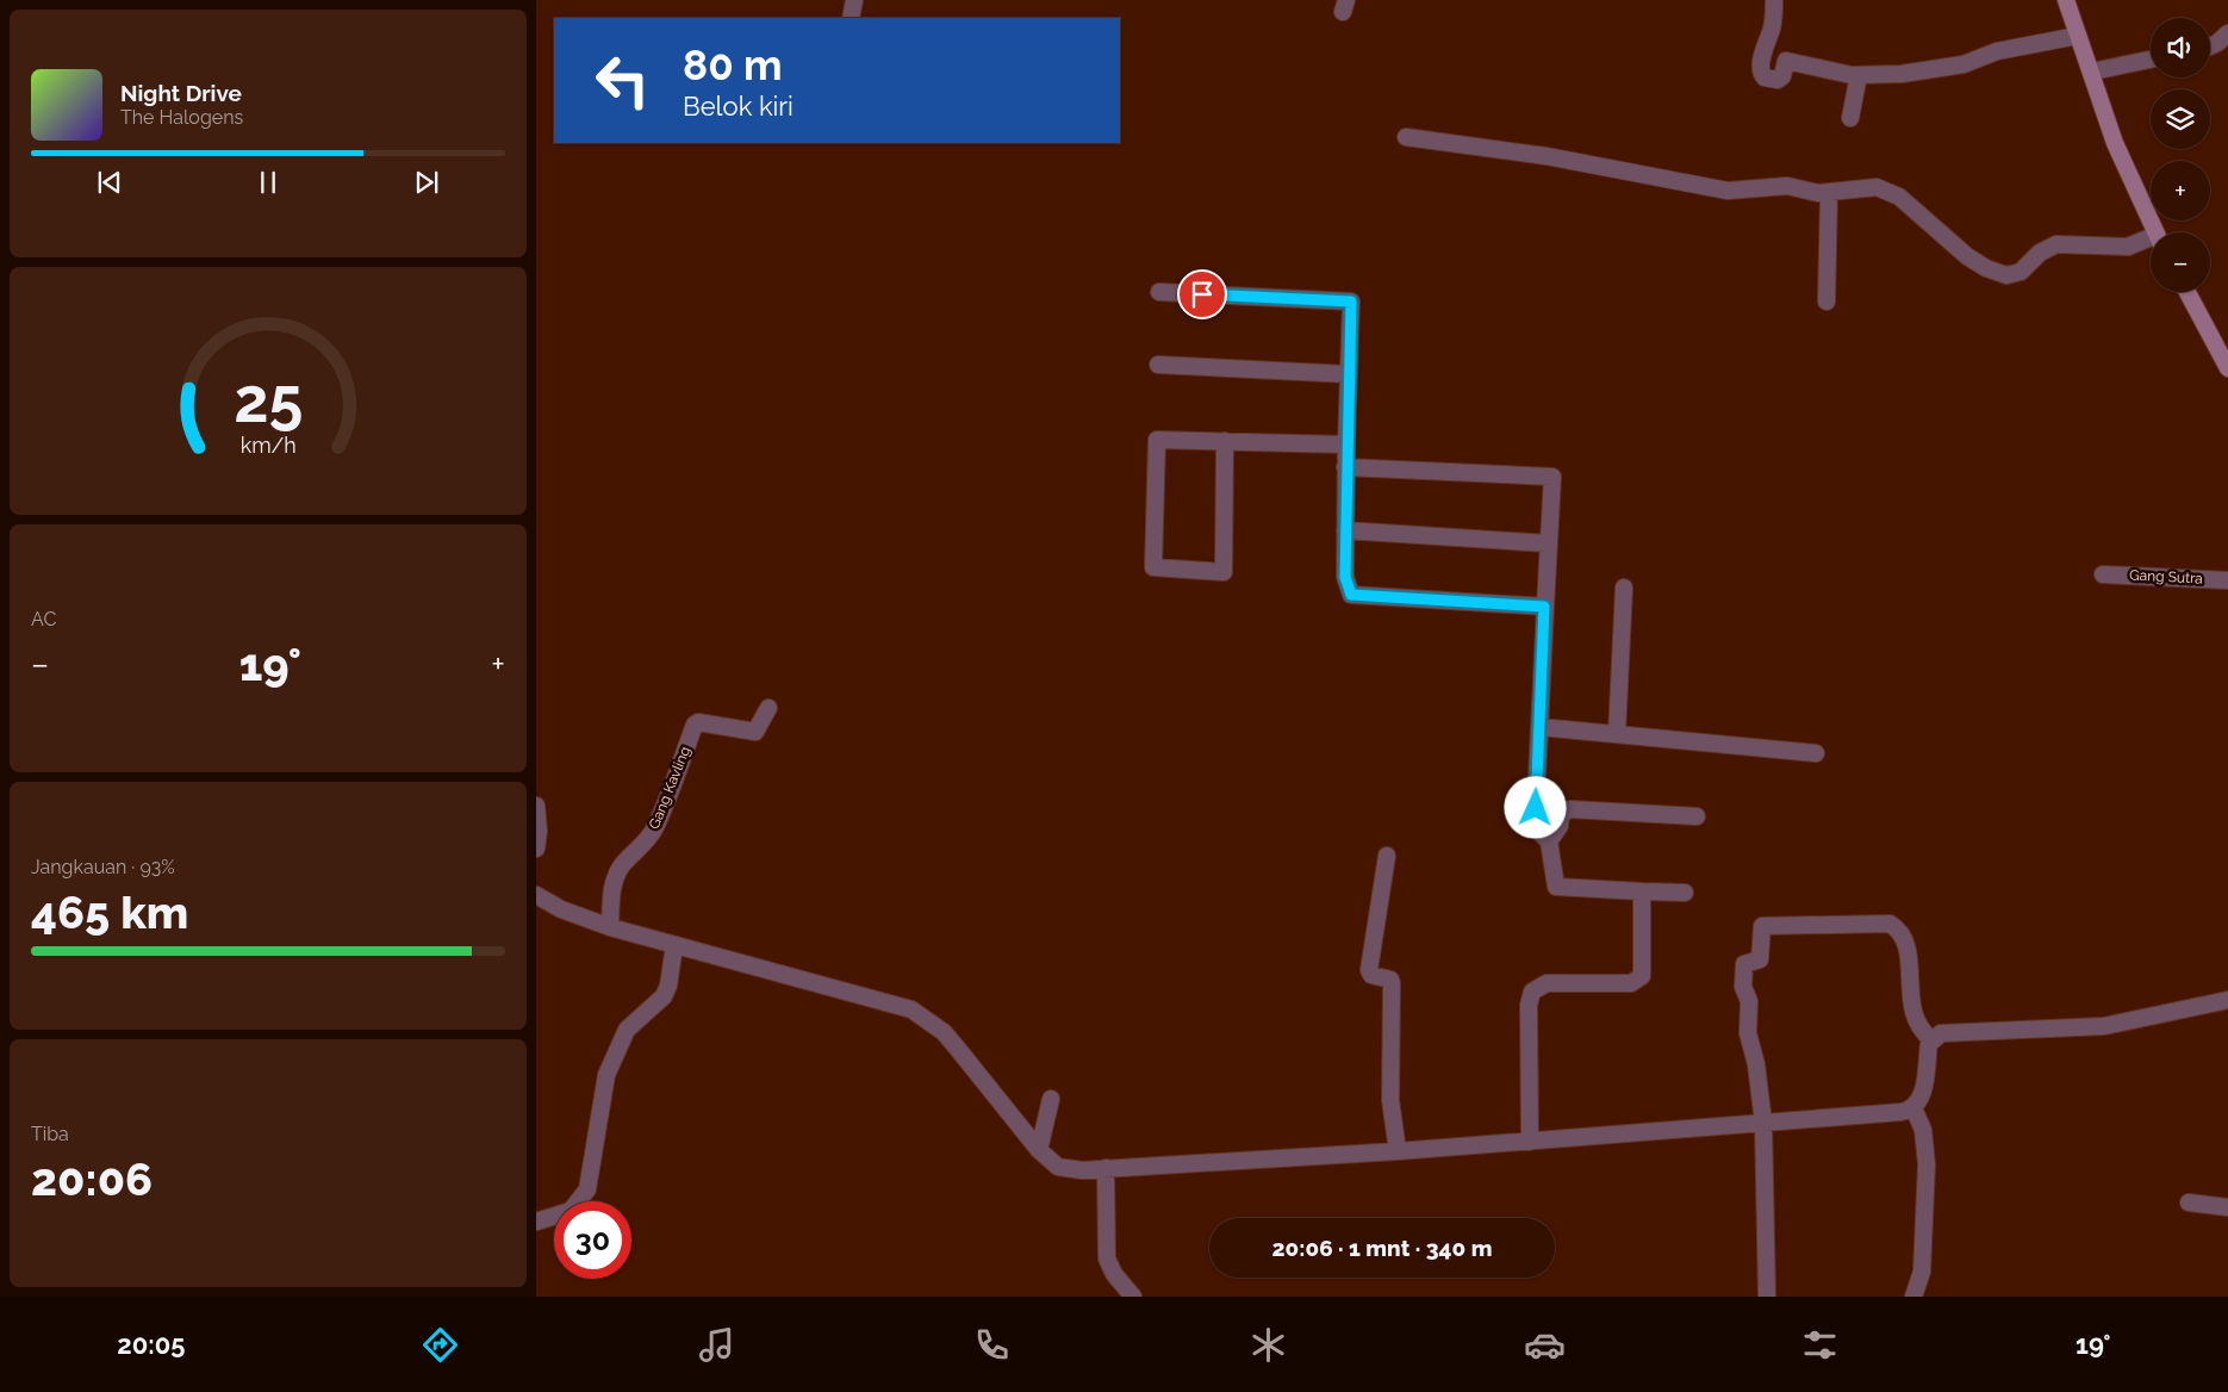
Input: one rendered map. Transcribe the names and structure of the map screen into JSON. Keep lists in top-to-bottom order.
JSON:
{
  "streets": {
    "street": ["Gang Sutra", "Gang Kavling"]
  },
  "page": {
    "map_buttons": ["+", "−"],
    "turn": ["80 m", "Belok kiri"],
    "song": ["Night Drive", "The Halogens"],
    "tile": [
      "AC",
      ["Jangkauan · 93%", "465 km"],
      ["Tiba", "20:06"]
    ],
    "heat": ["−", "19°", "+"],
    "limit": "30",
    "trip": "20:06 · 1 mnt · 340 m",
    "tabs": ["20:05", "19°"],
    "gauge": ["25", "km/h"]
  }
}
